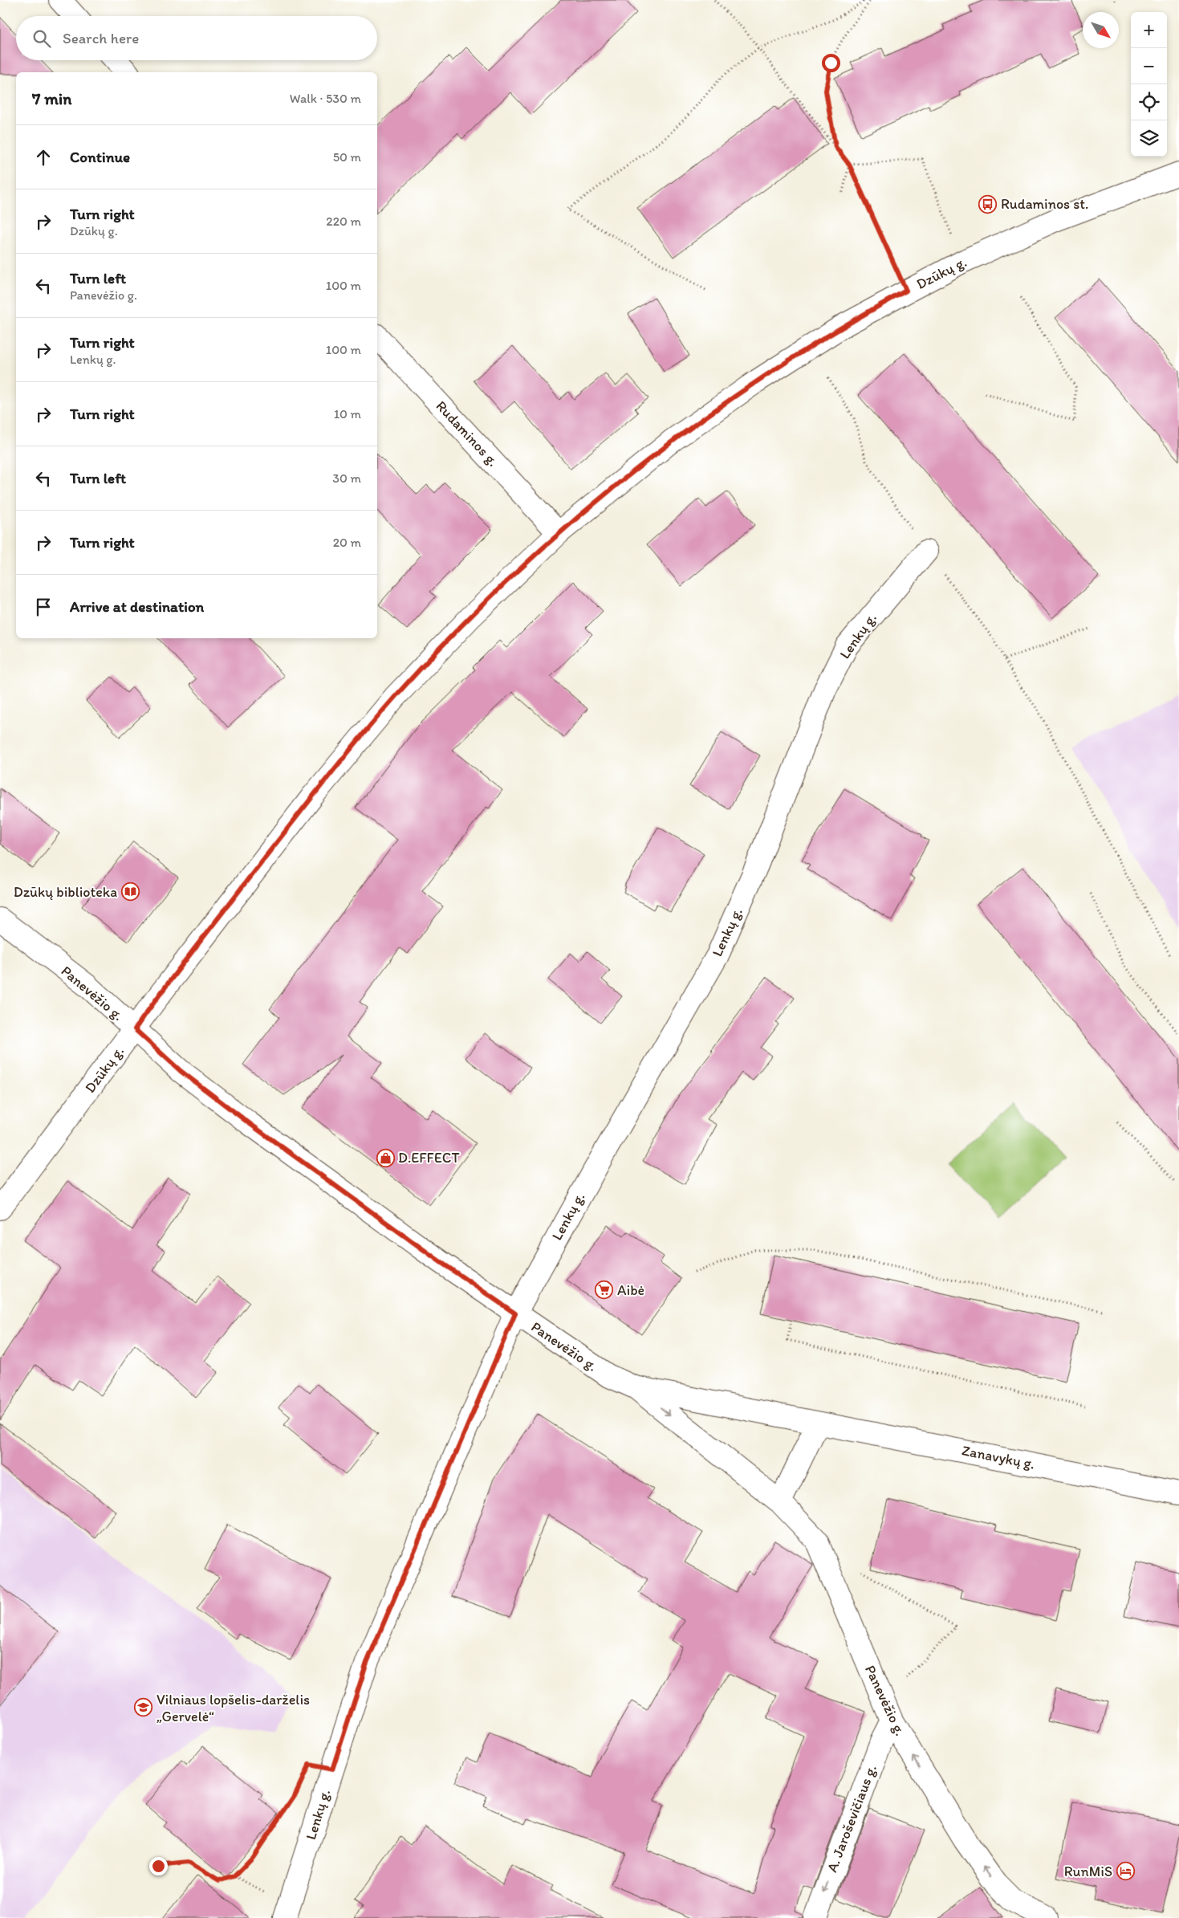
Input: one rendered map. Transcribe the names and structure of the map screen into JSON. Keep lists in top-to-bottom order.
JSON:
{
  "streets": {
    "street": [
      "Dzūkų g.",
      "Rudaminos g.",
      "Lenkų g.",
      "Panevėžio g.",
      "Zanavykų g.",
      "A. Jaroševičiaus g."
    ]
  },
  "crossings": [
    ["Dzūkų g.", "Rudaminos g."],
    ["Dzūkų g.", "Panevėžio g."],
    ["Lenkų g.", "Panevėžio g."],
    ["Panevėžio g.", "Zanavykų g."],
    ["Panevėžio g.", "A. Jaroševičiaus g."]
  ],
  "one_way": ["A. Jaroševičiaus g."],
  "places": {
    "bus stop": ["Rudaminos st."],
    "library": ["Dzūkų biblioteka"],
    "shop": ["D.EFFECT"],
    "supermarket": ["Aibė"],
    "school or university": ["Vilniaus lopšelis-darželis „Gervelė“"],
    "hotel": ["RunMiS"]
  },
  "north": "bottom right",
  "page": {
    "map_buttons": ["+", "−"],
    "search": "Search here",
    "heading": ["7 min", "Walk · 530 m"],
    "list": [
      ["Continue", "50 m"],
      ["Turn right", "Dzūkų g.", "220 m"],
      ["Turn left", "Panevėžio g.", "100 m"],
      ["Turn right", "Lenkų g.", "100 m"],
      ["Turn right", "10 m"],
      ["Turn left", "30 m"],
      ["Turn right", "20 m"],
      "Arrive at destination"
    ]
  }
}
